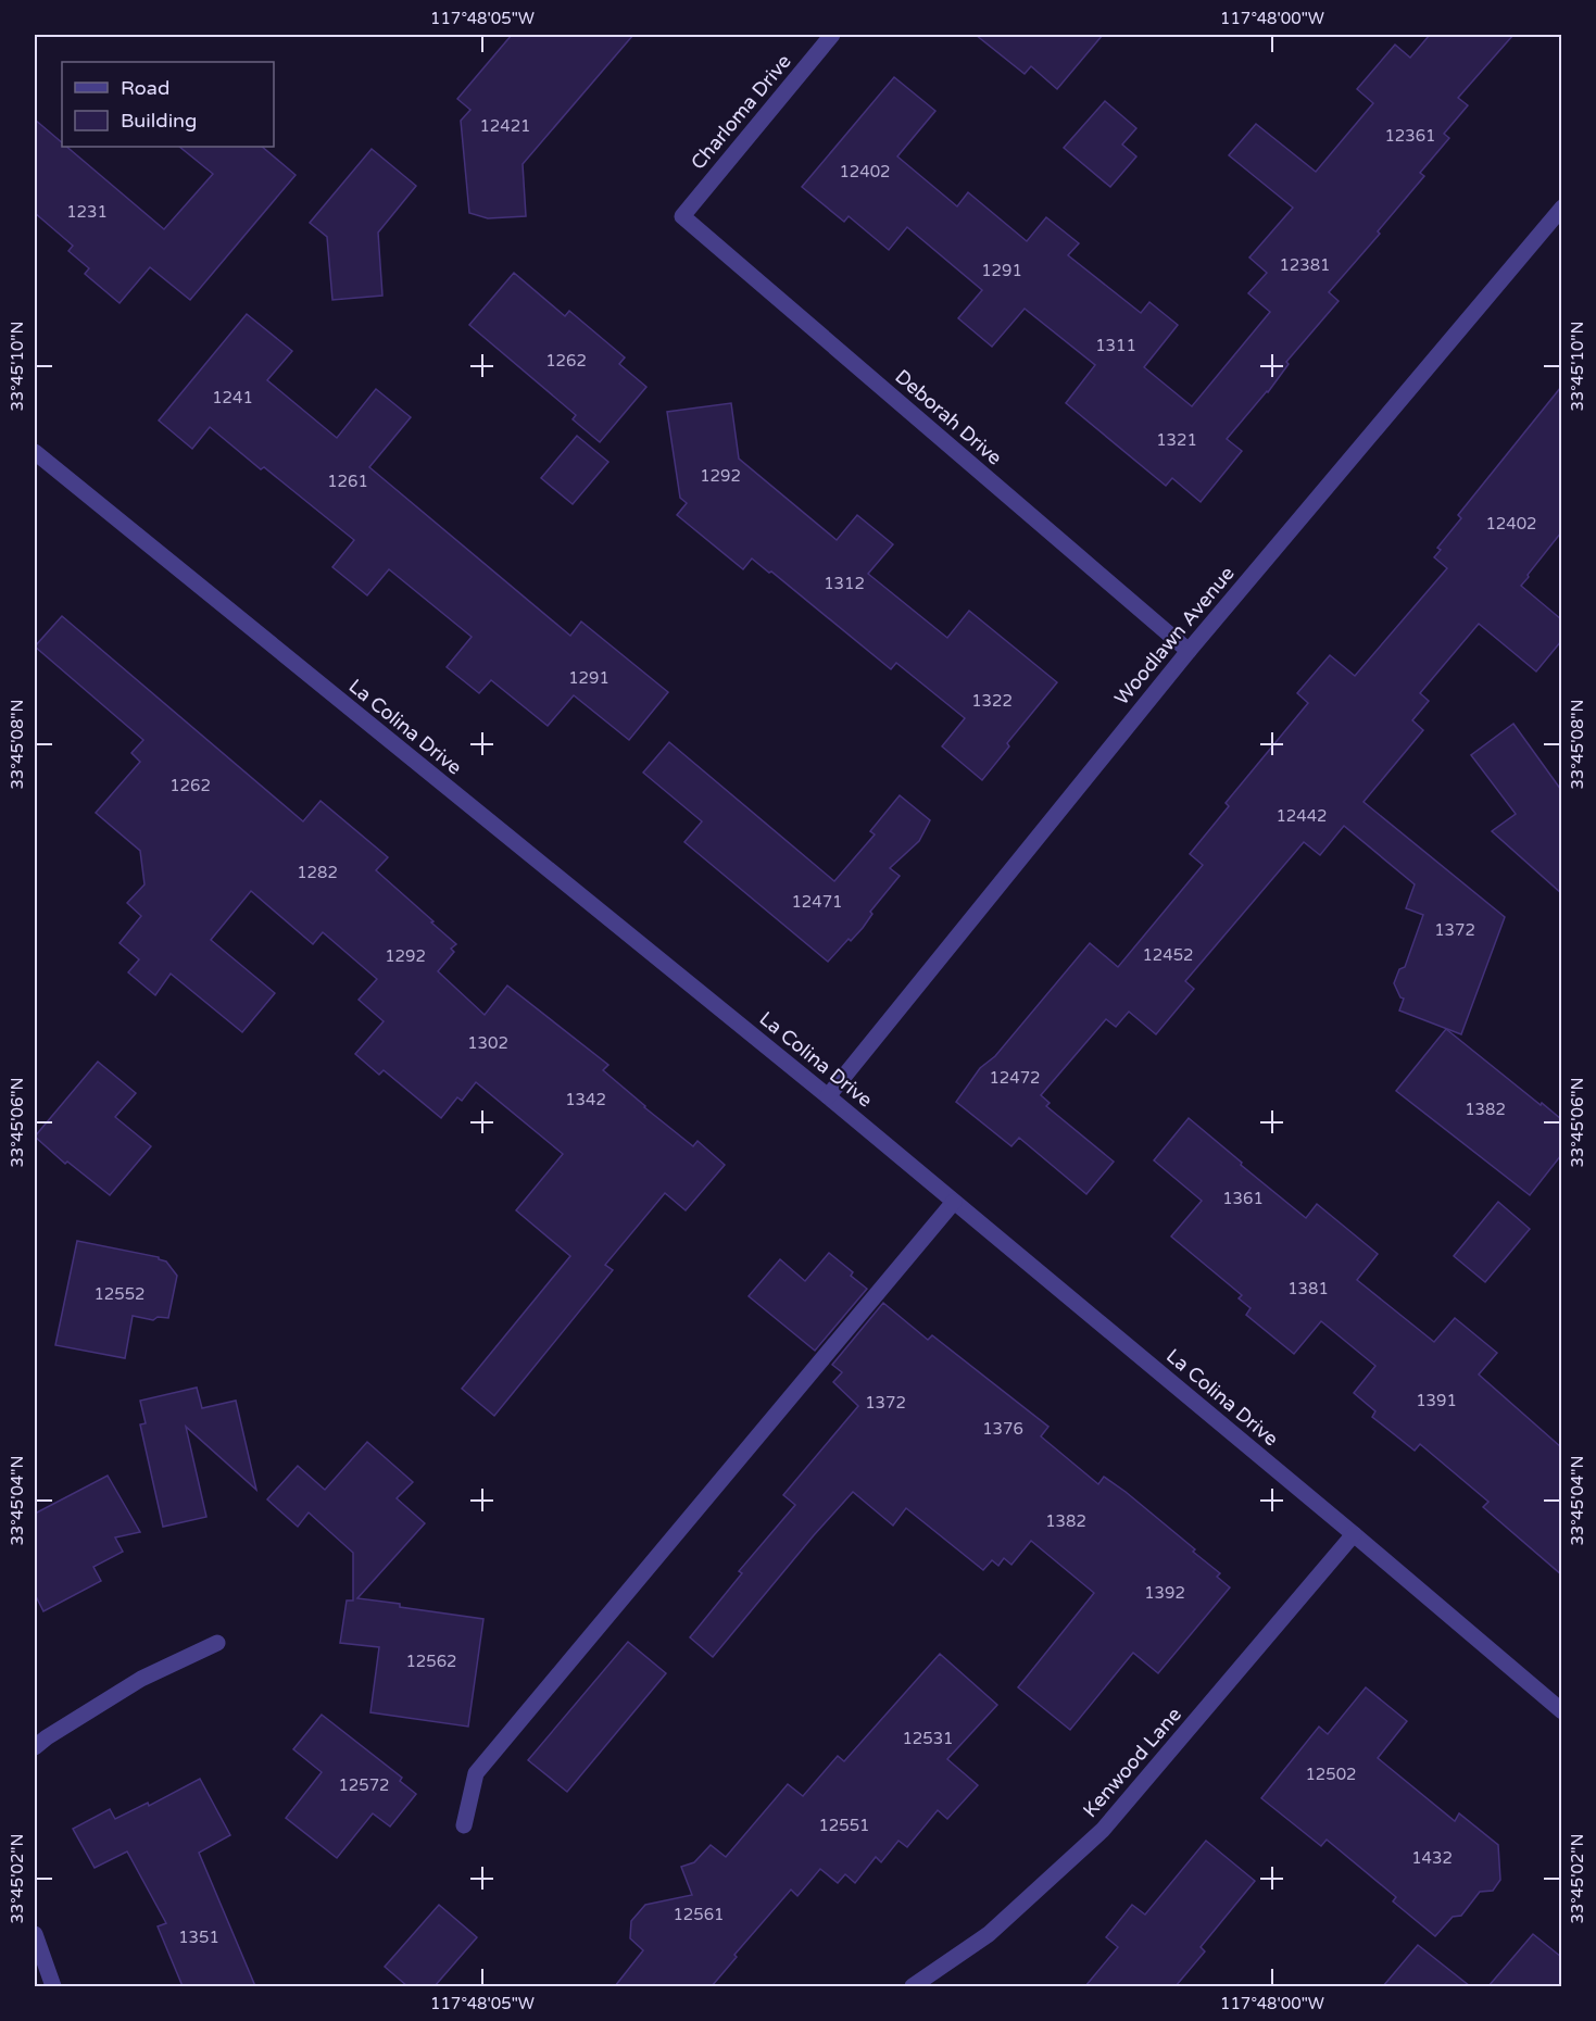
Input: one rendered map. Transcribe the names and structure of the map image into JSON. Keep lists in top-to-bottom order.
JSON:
{
  "streets": {
    "street": [
      "Charloma Drive",
      "Deborah Drive",
      "Woodlawn Avenue",
      "La Colina Drive",
      "Kenwood Lane"
    ]
  },
  "crossings": [
    ["Charloma Drive", "Deborah Drive"],
    ["Deborah Drive", "Woodlawn Avenue"],
    ["Woodlawn Avenue", "La Colina Drive"],
    ["La Colina Drive", "Kenwood Lane"]
  ],
  "house_numbers": [
    "12421",
    "12361",
    "12402",
    "1231",
    "12381",
    "1291",
    "1311",
    "1262",
    "1241",
    "1321",
    "1292",
    "1261",
    "12402",
    "1312",
    "1291",
    "1322",
    "1262",
    "12442",
    "1282",
    "12471",
    "1372",
    "12452",
    "1292",
    "1302",
    "12472",
    "1342",
    "1382",
    "1361",
    "1381",
    "12552",
    "1391",
    "1372",
    "1376",
    "1382",
    "1392",
    "12562",
    "12531",
    "12502",
    "12572",
    "12551",
    "1432",
    "12561",
    "1351"
  ],
  "legend": ["Road", "Building"],
  "coordinates": [
    "117°48'05\"W",
    "117°48'00\"W",
    "33°45'10\"N",
    "33°45'08\"N",
    "33°45'06\"N",
    "33°45'04\"N",
    "33°45'02\"N"
  ]
}
